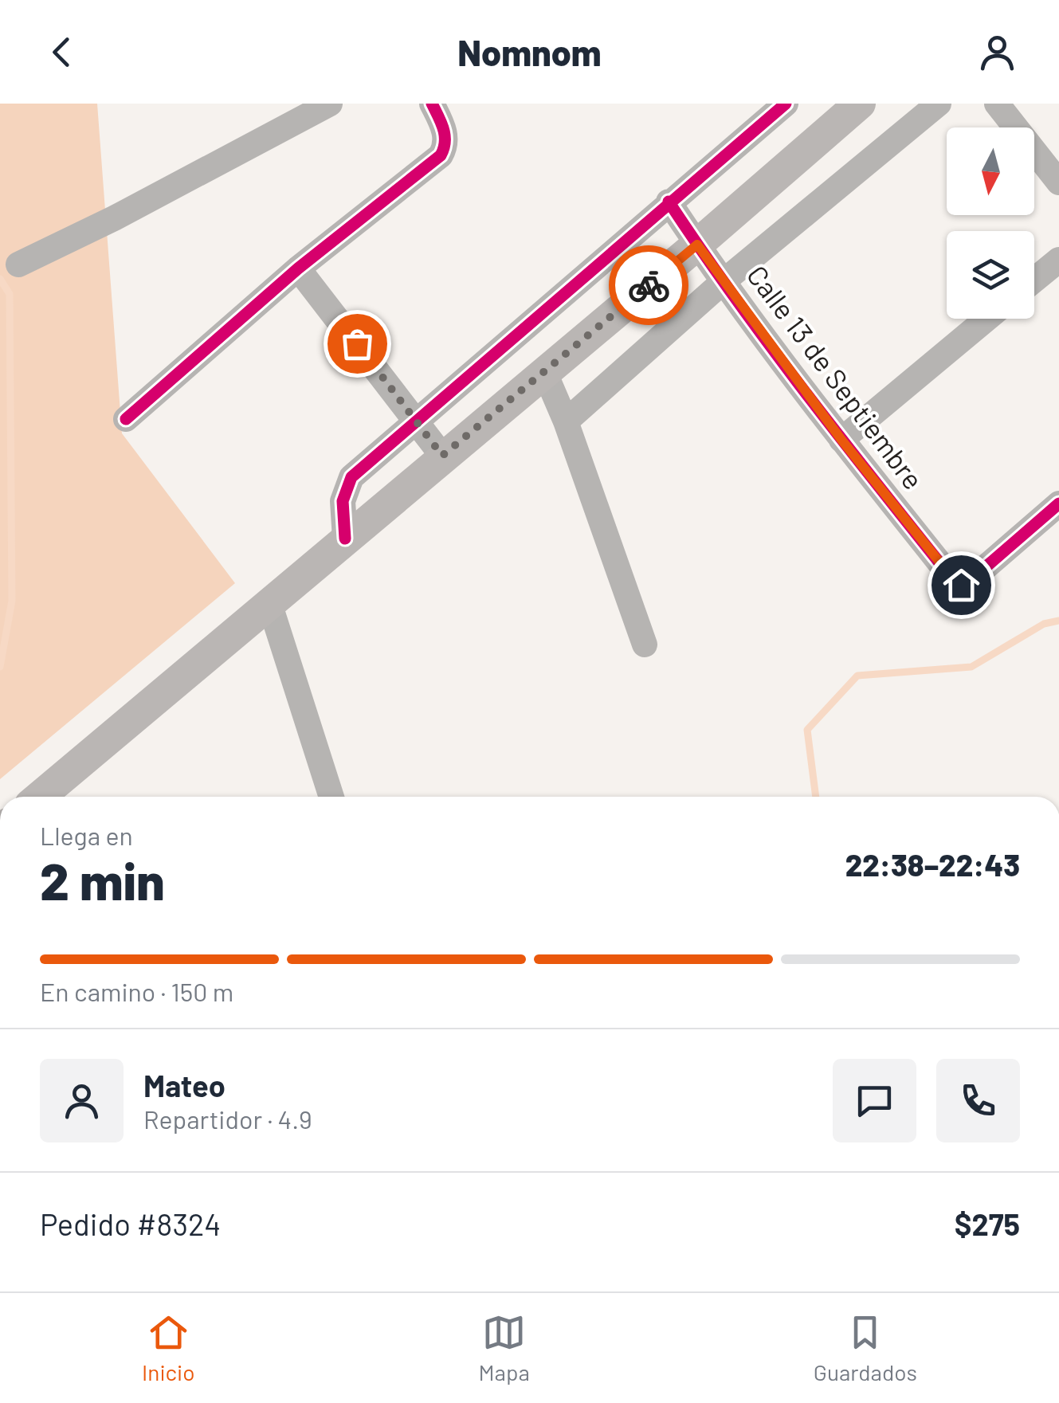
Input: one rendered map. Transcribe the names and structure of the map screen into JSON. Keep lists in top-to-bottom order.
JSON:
{
  "streets": {
    "street": ["Calle 13 de Septiembre"]
  },
  "north": "bottom",
  "page": {
    "header": "Nomnom",
    "heading": ["2 min", "Llega en", "22:38–22:43"],
    "panel": [
      "Mateo",
      "Repartidor · 4.9",
      "Pedido #8324",
      "$275"
    ],
    "bar": "En camino · 150 m",
    "tabs": ["Inicio", "Mapa", "Guardados"]
  }
}
